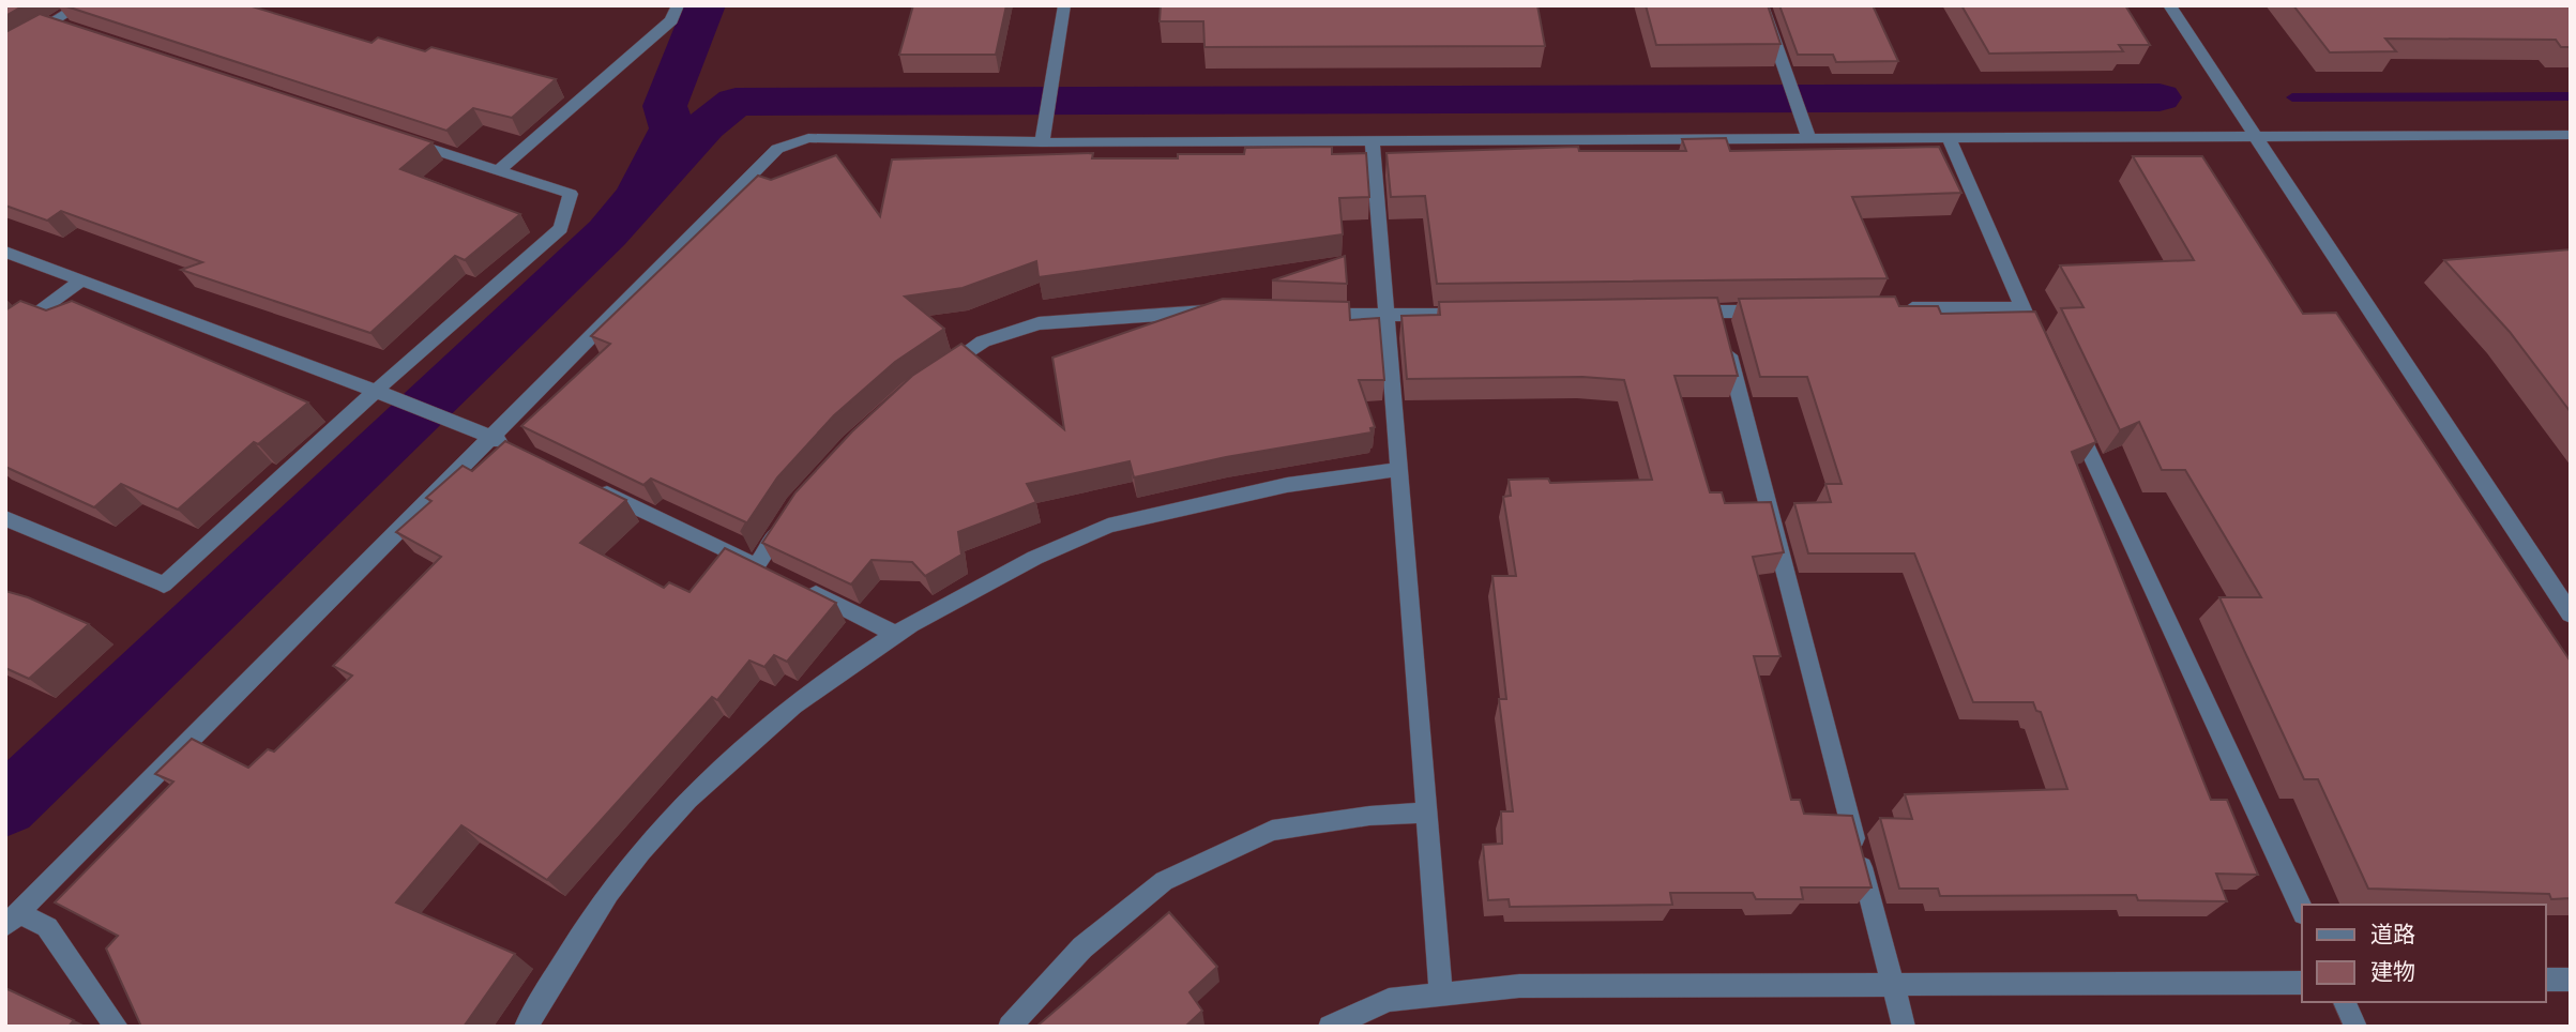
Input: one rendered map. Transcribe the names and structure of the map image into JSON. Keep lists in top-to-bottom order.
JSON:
{
  "legend": ["道路", "建物"]
}
